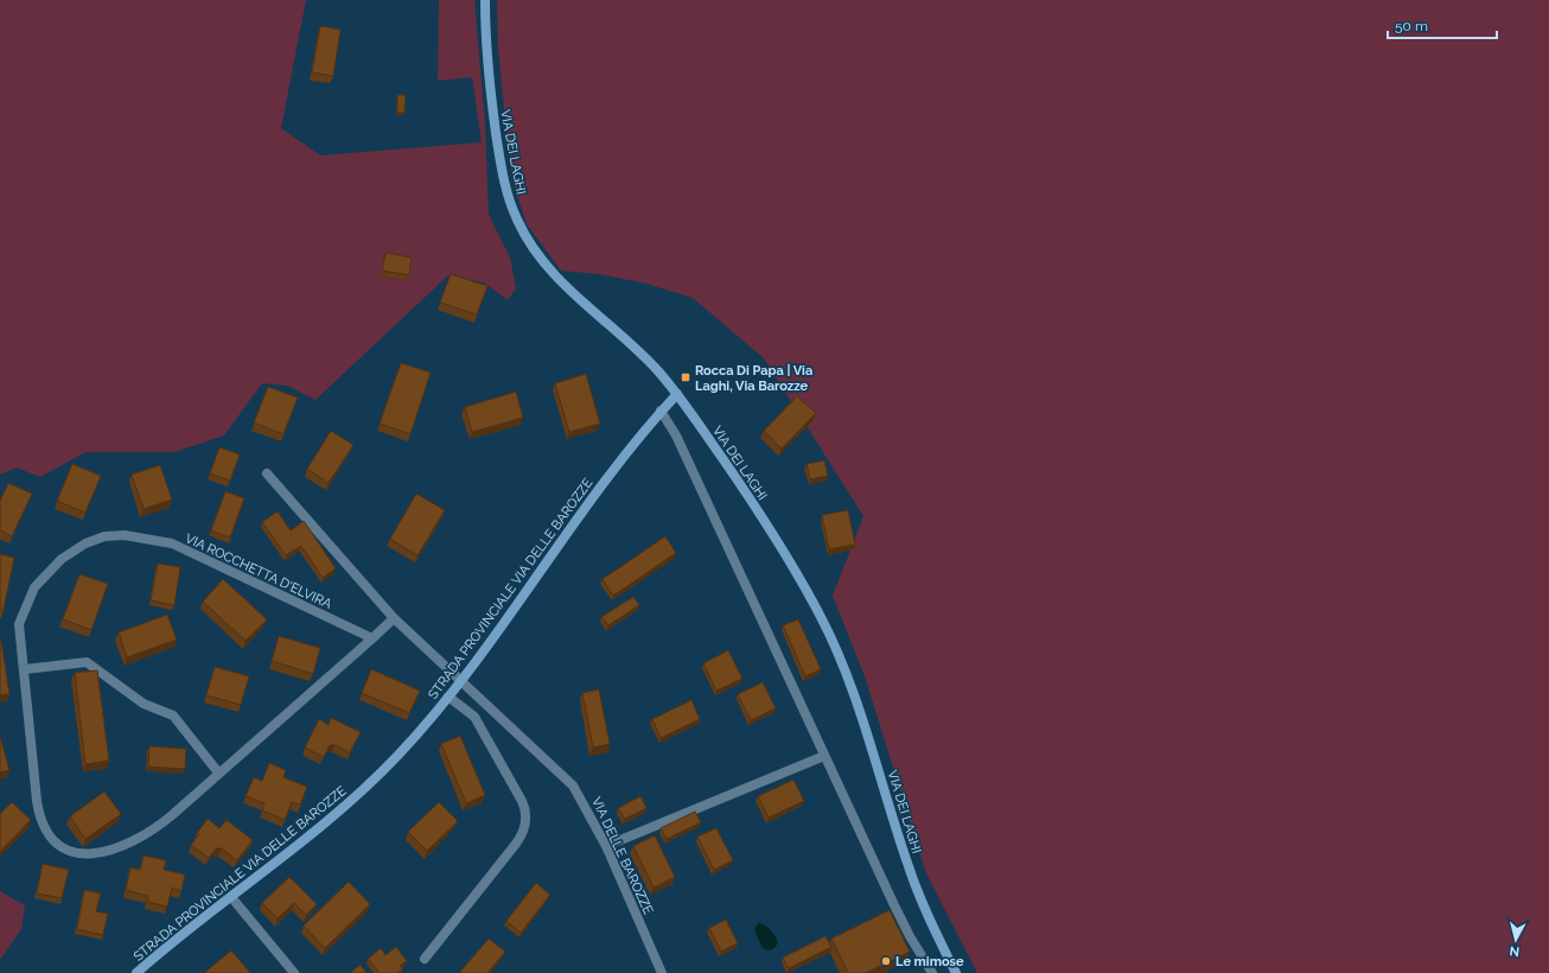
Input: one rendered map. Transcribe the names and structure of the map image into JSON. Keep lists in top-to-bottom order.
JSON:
{
  "streets": {
    "main road": ["VIA DEI LAGHI", "STRADA PROVINCIALE VIA DELLE BAROZZE"],
    "street": ["VIA ROCCHETTA D'ELVIRA", "VIA DELLE BAROZZE"]
  },
  "crossings": [
    ["VIA DEI LAGHI", "STRADA PROVINCIALE VIA DELLE BAROZZE"],
    ["STRADA PROVINCIALE VIA DELLE BAROZZE", "VIA DELLE BAROZZE"]
  ],
  "places": {
    "transit": ["Rocca Di Papa | Via Laghi, Via Barozze"],
    "other": ["Le mimose"]
  },
  "scale_bar": "50 m",
  "north": "bottom"
}
